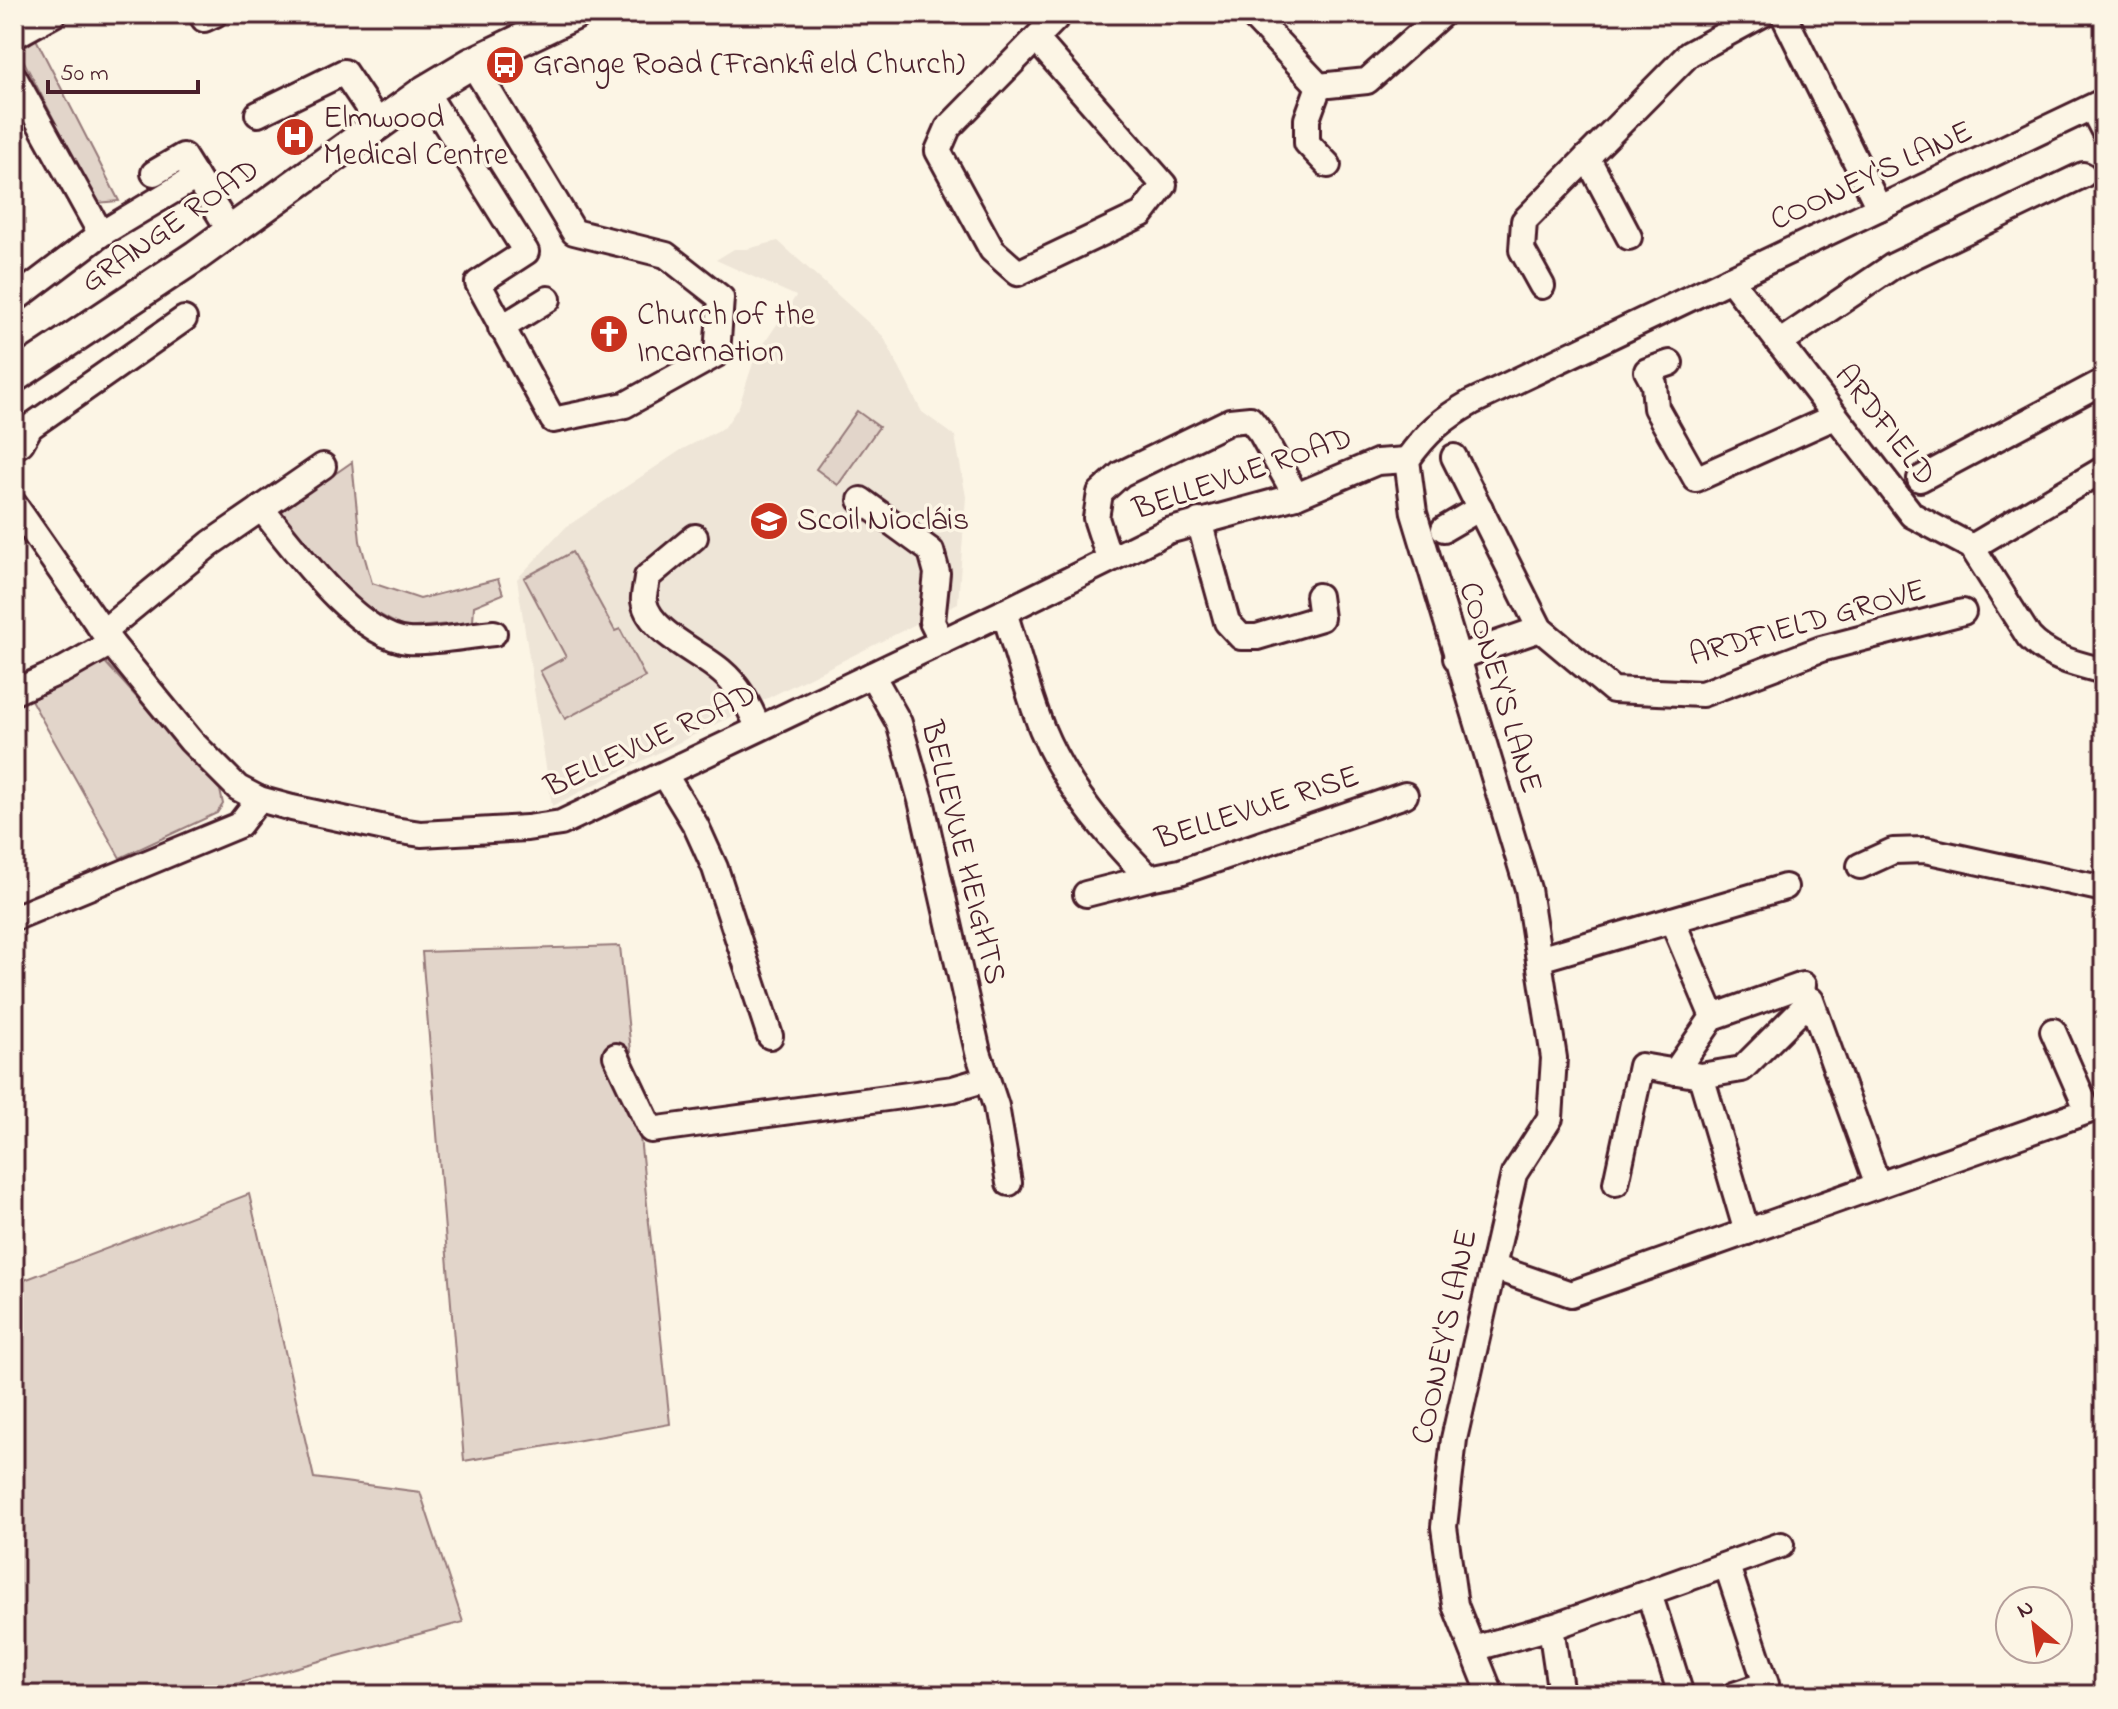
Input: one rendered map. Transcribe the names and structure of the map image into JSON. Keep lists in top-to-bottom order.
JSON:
{
  "streets": {
    "main road": ["GRANGE ROAD"],
    "street": [
      "COONEY'S LANE",
      "ARDFIELD",
      "BELLEVUE ROAD",
      "ARDFIELD GROVE",
      "BELLEVUE RISE",
      "BELLEVUE HEIGHTS"
    ]
  },
  "crossings": [
    ["COONEY'S LANE", "ARDFIELD"],
    ["COONEY'S LANE", "BELLEVUE ROAD"],
    ["BELLEVUE ROAD", "BELLEVUE RISE"],
    ["BELLEVUE ROAD", "BELLEVUE HEIGHTS"]
  ],
  "places": {
    "bus stop": ["Grange Road (Frankfield Church)"],
    "hospital": ["Elmwood Medical Centre"],
    "church": ["Church of the Incarnation"],
    "school or university": ["Scoil Niocláis"]
  },
  "scale_bar": "50 m",
  "north": "top left"
}
